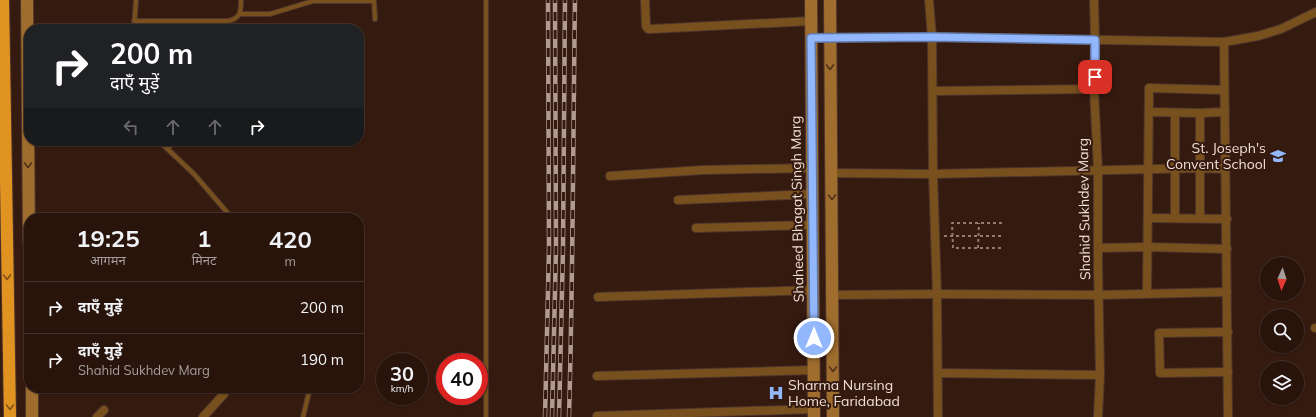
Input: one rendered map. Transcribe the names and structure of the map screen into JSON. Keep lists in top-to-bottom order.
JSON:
{
  "streets": {
    "street": ["Shaheed Bhagat Singh Marg", "Shahid Sukhdev Marg"]
  },
  "places": {
    "school or university": ["St. Joseph's Convent School"],
    "hospital": ["Sharma Nursing Home, Faridabad"]
  },
  "north": "bottom",
  "page": {
    "turn": ["200 m", "दाएँ मुड़ें"],
    "eta": [
      "19:25",
      "आगमन",
      "1",
      "मिनट",
      "420",
      "m"
    ],
    "list": [
      {
        "name": "दाएँ मुड़ें",
        "value": "200 m"
      },
      {
        "name": "दाएँ मुड़ें",
        "note": "Shahid Sukhdev Marg",
        "value": "190 m"
      }
    ],
    "speed": "30 km/h",
    "limit": "40"
  }
}
